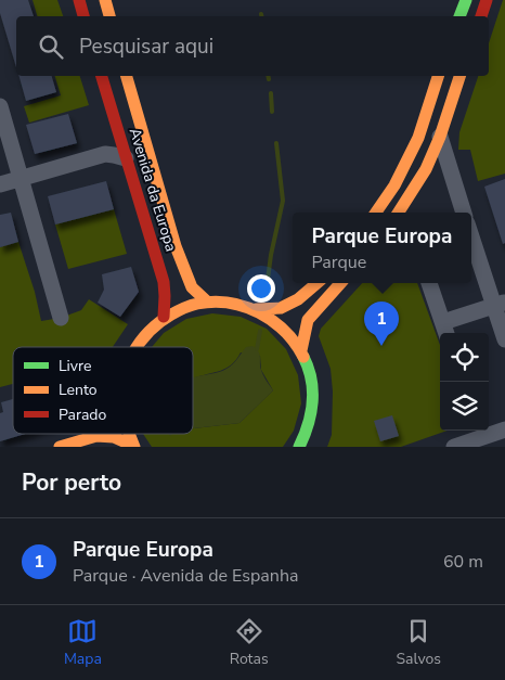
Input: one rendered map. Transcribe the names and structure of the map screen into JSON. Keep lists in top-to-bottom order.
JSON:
{
  "streets": {
    "main road": ["Avenida da Europa"]
  },
  "legend": ["Livre", "Lento", "Parado"],
  "page": {
    "search": "Pesquisar aqui",
    "popup": ["Parque Europa", "Parque"],
    "pins": "1",
    "heading": "Por perto",
    "list": [
      {
        "mark": "1",
        "name": "Parque Europa",
        "note": "Parque · Avenida de Espanha",
        "value": "60 m"
      }
    ],
    "nav": ["Mapa", "Rotas", "Salvos"]
  }
}
